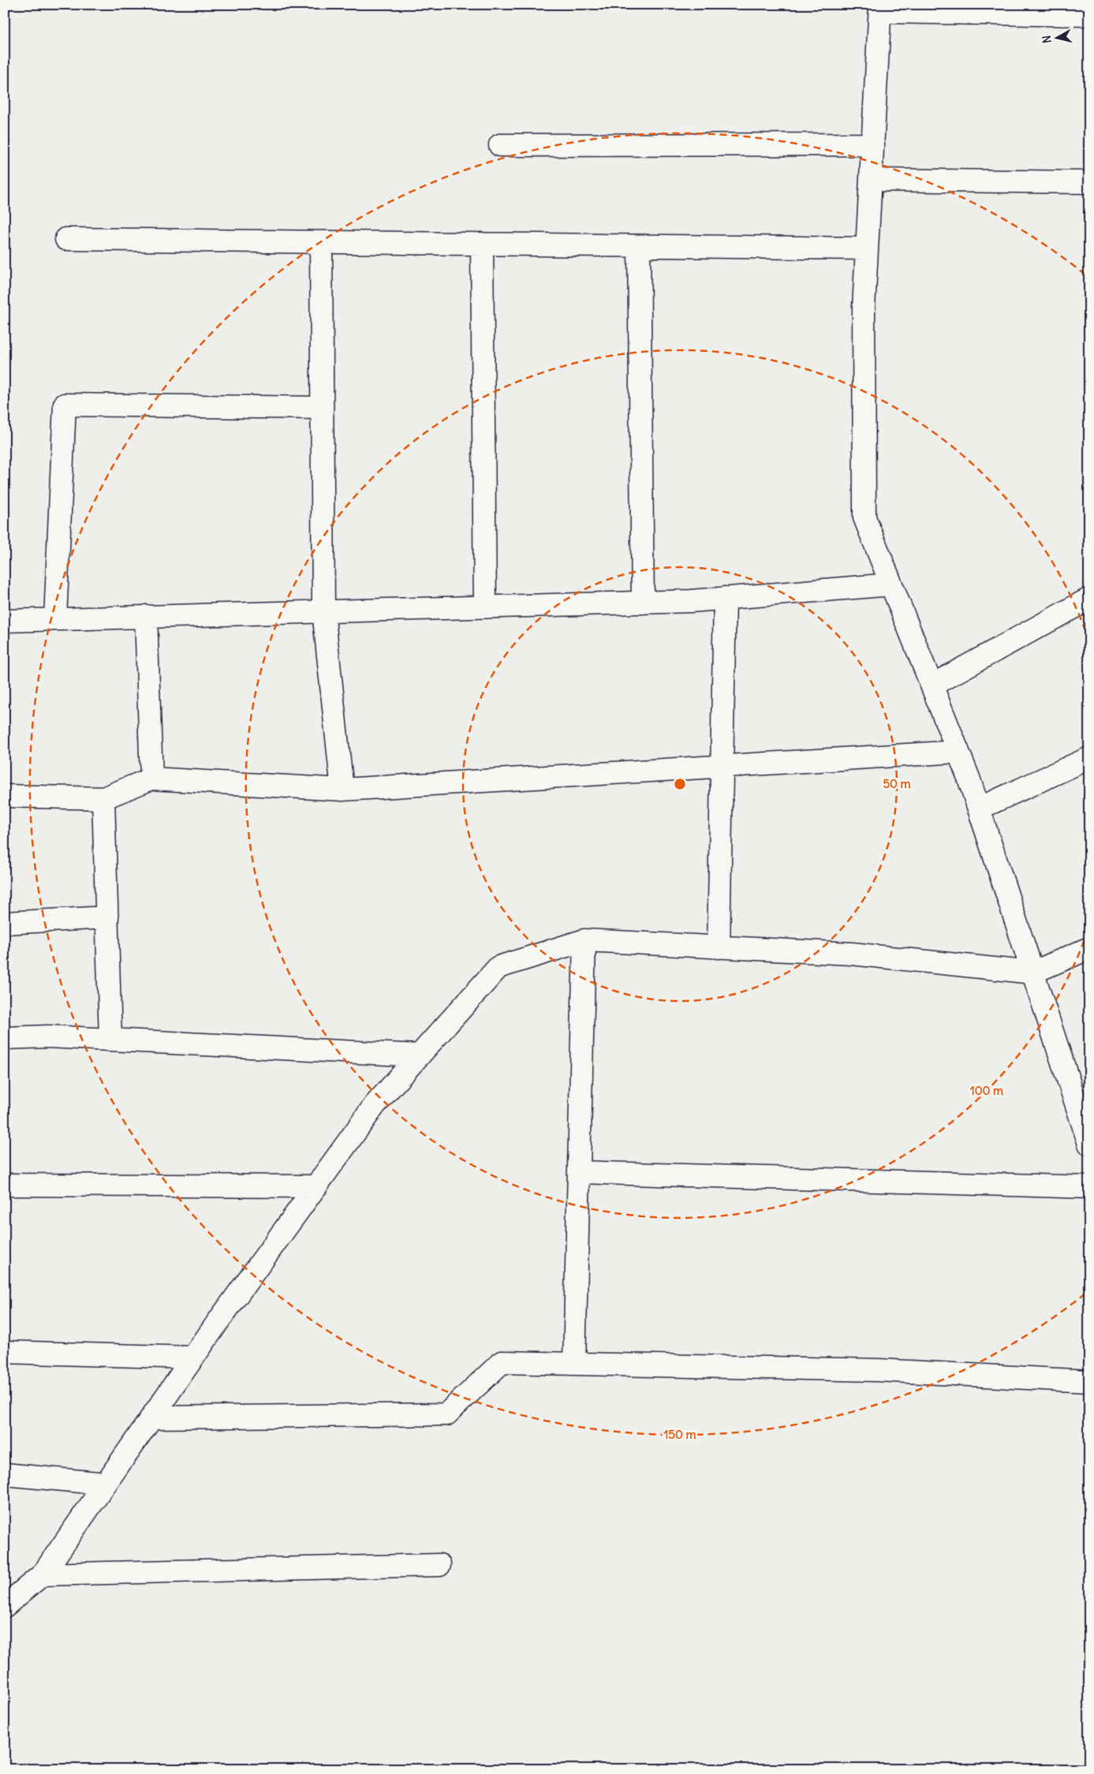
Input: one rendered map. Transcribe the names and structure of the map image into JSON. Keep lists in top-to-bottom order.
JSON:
{
  "north": "left",
  "rings": ["50 m", "100 m", "150 m"]
}
